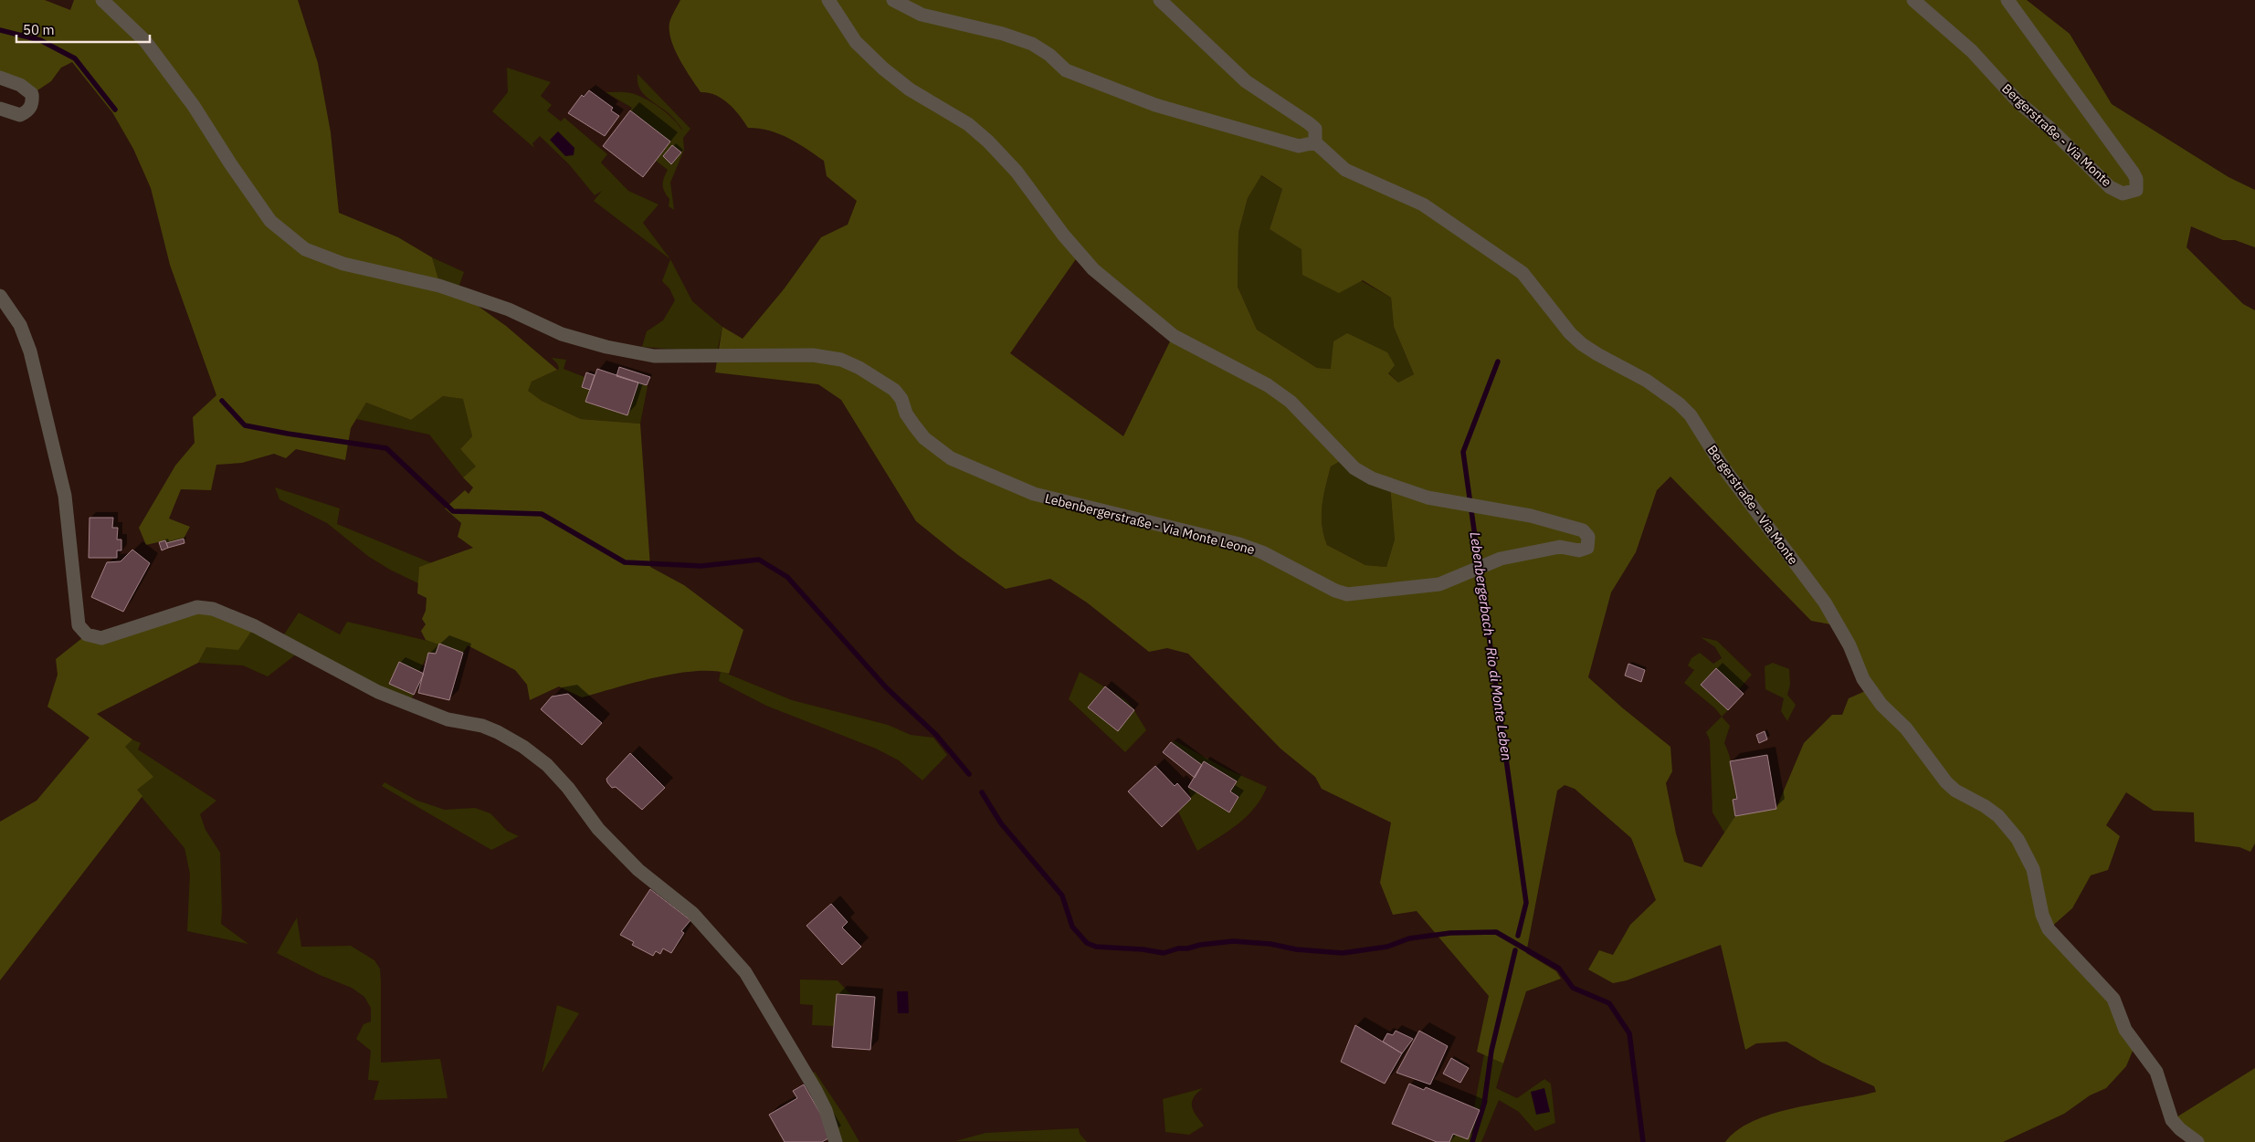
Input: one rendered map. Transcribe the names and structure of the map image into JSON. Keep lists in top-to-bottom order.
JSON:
{
  "streets": {
    "street": ["Bergerstraße - Via Monte", "Lebenbergerstraße - Via Monte Leone"]
  },
  "water": ["Lebenbergerbach - Rio di Monte Leben"],
  "scale_bar": "50 m"
}
